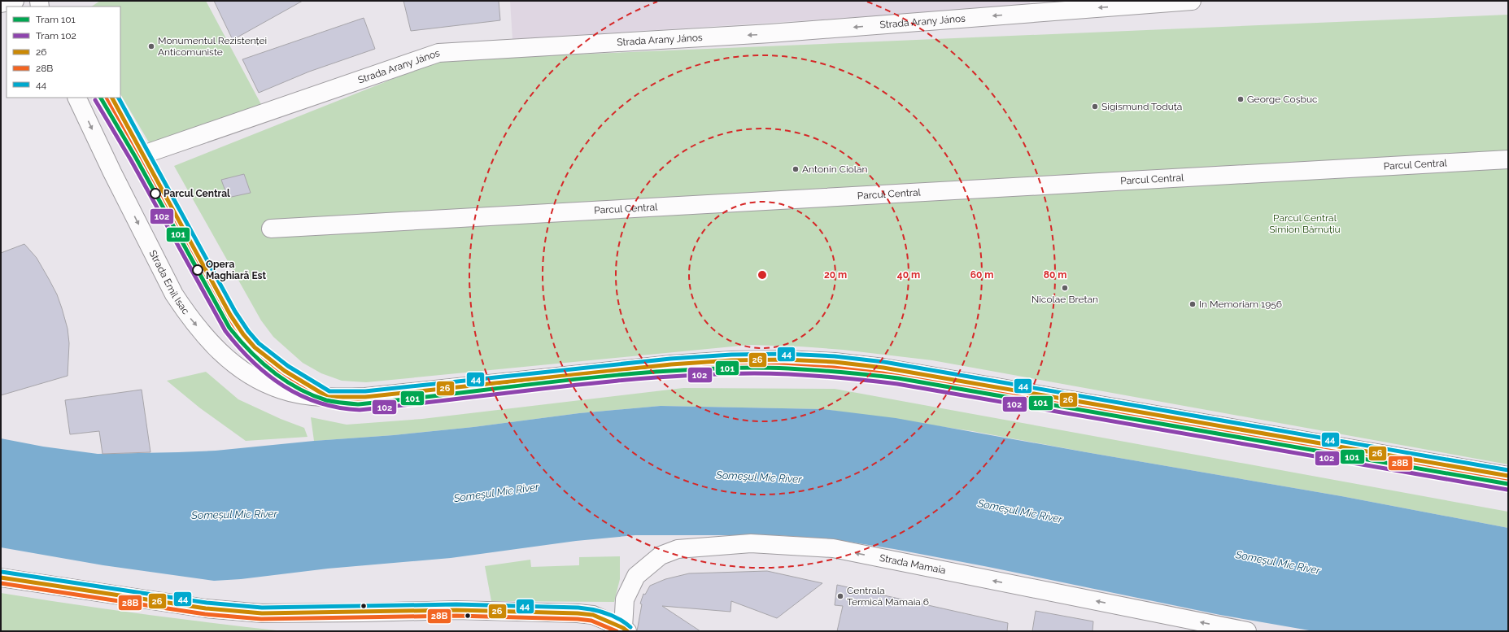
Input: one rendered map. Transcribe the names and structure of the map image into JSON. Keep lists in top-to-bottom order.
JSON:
{
  "streets": {
    "street": [
      "Strada Arany János",
      "Parcul Central",
      "Strada Emil Isac",
      "Strada Mamaia"
    ]
  },
  "one_way": ["Strada Arany János", "Strada Emil Isac", "Strada Mamaia"],
  "water": ["Someşul Mic River"],
  "parks": ["Parcul Central Simion Bărnuțiu"],
  "places": [
    "Monumentul Rezistenței Anticomuniste",
    "George Coșbuc",
    "Sigismund Toduță",
    "Antonin Ciolan",
    "Parcul Central",
    "Opera Maghiară Est",
    "Nicolae Bretan",
    "In Memoriam 1956",
    "Centrala Termică Mamaia 6"
  ],
  "lines": [
    "tram line 101",
    "transit line 26",
    "transit line 44",
    "transit line 28B",
    "tram line 102"
  ],
  "legend": [
    "Tram 101",
    "Tram 102",
    "26",
    "28B",
    "44"
  ],
  "rings": [
    "20 m",
    "40 m",
    "60 m",
    "80 m"
  ]
}
